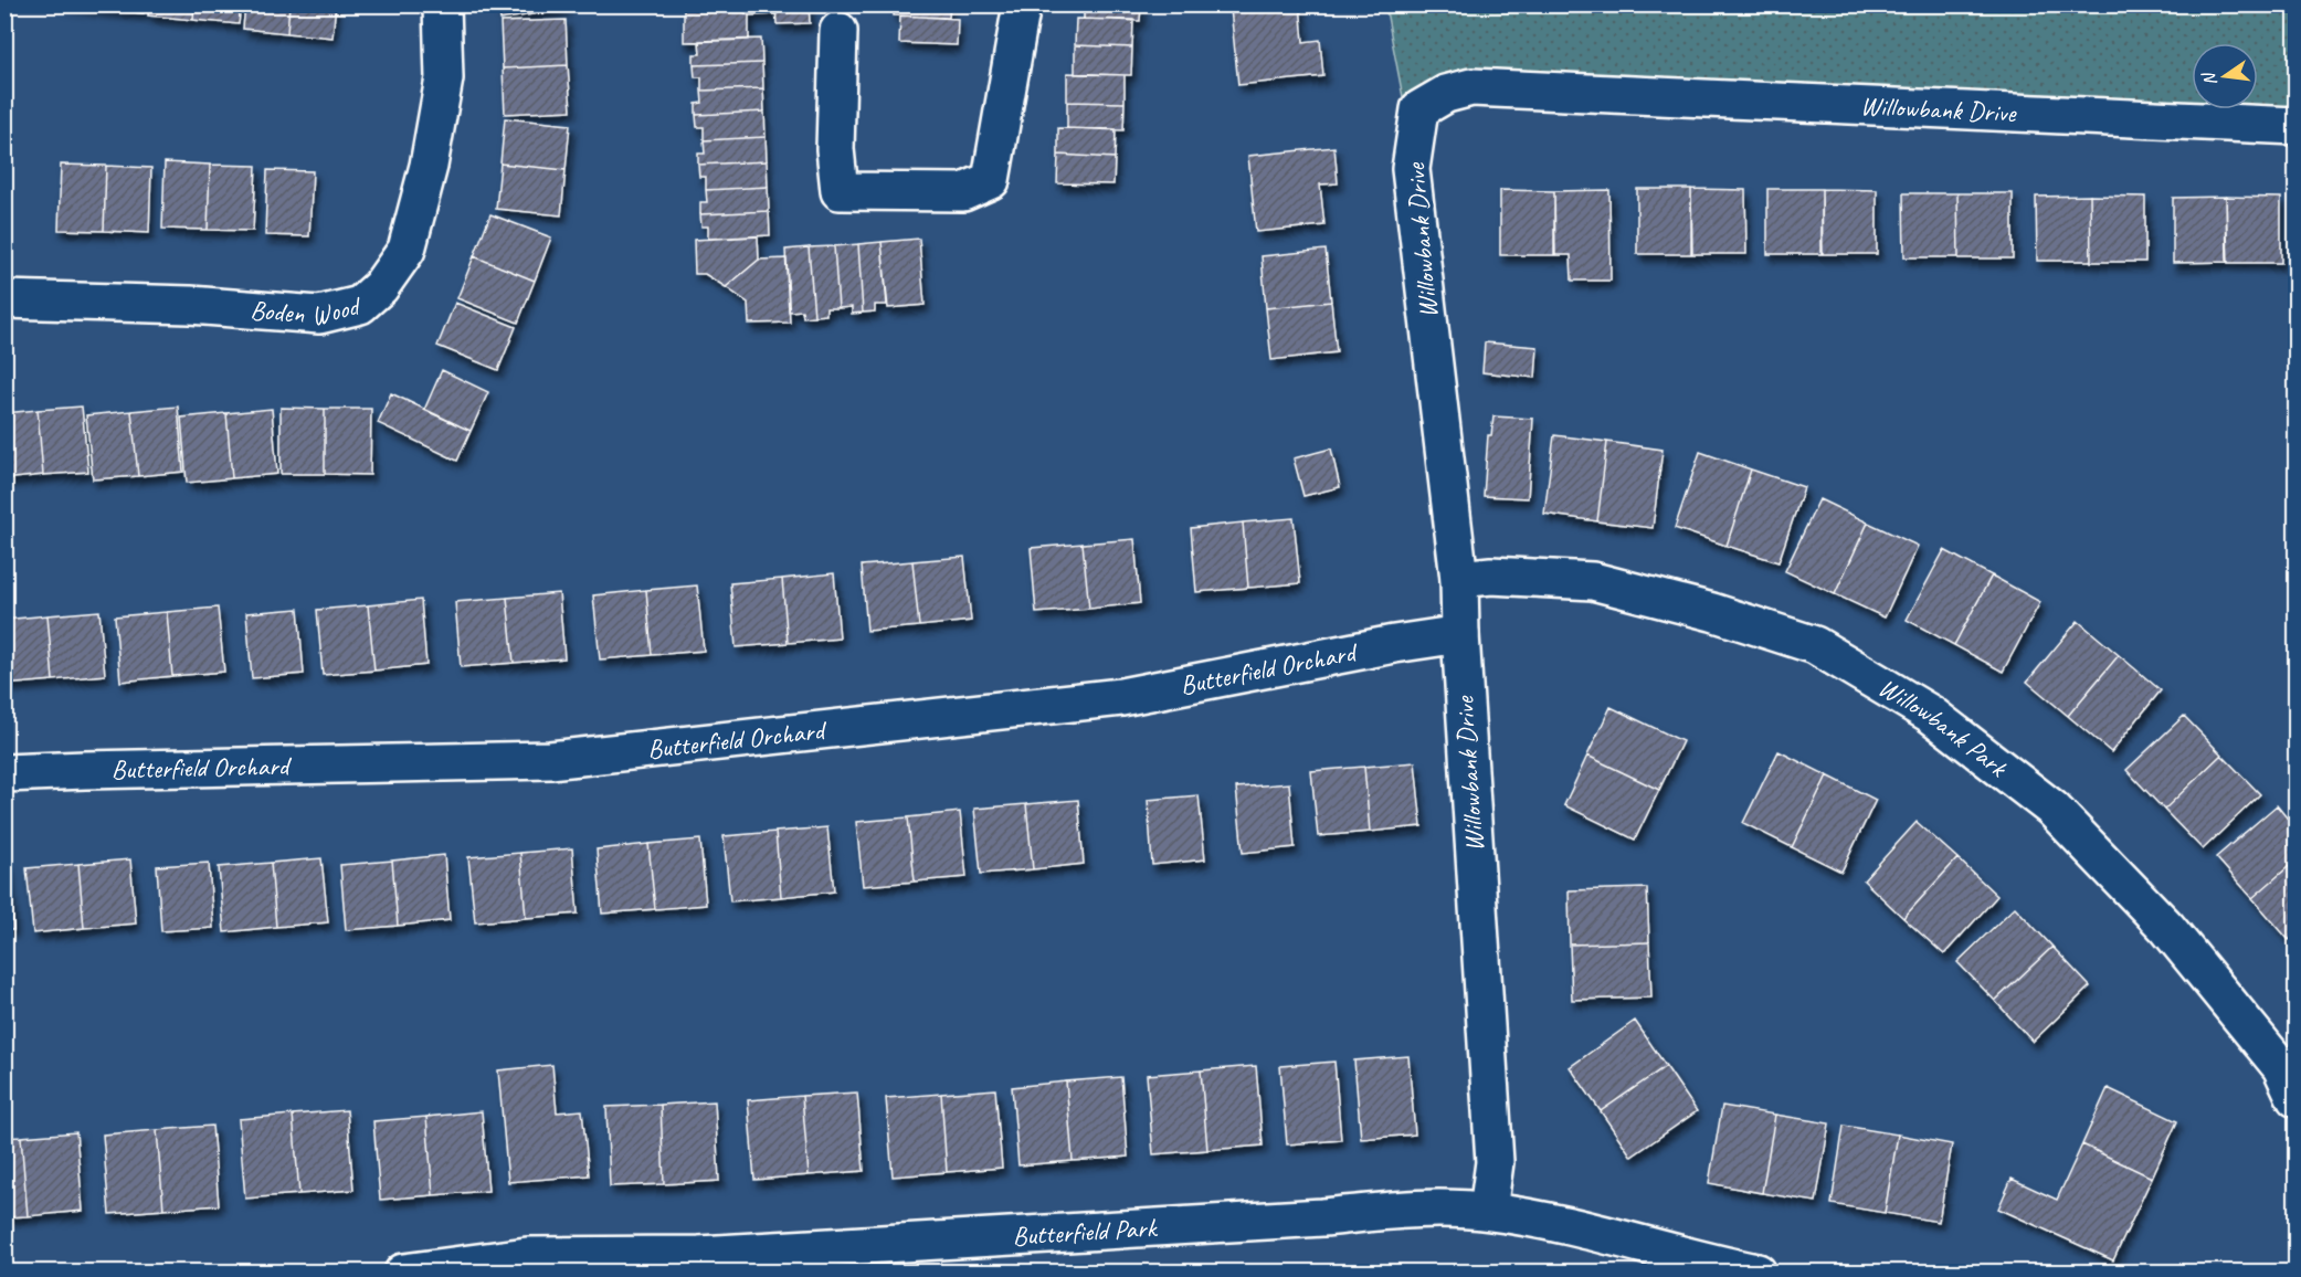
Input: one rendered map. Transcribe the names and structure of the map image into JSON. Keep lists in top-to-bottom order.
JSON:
{
  "streets": {
    "street": [
      "Willowbank Drive",
      "Boden Wood",
      "Butterfield Orchard",
      "Willowbank Park",
      "Butterfield Park"
    ]
  },
  "crossings": [
    ["Willowbank Drive", "Butterfield Orchard"],
    ["Willowbank Drive", "Willowbank Park"],
    ["Willowbank Drive", "Butterfield Park"]
  ],
  "north": "left"
}
